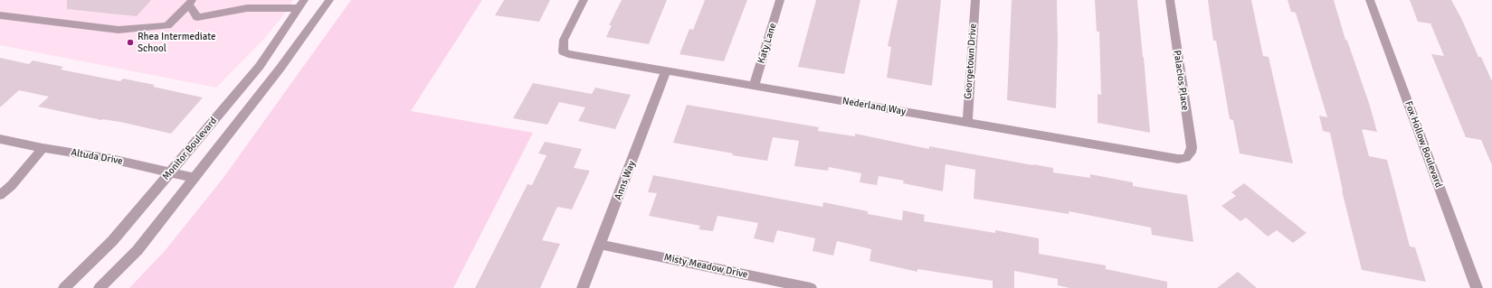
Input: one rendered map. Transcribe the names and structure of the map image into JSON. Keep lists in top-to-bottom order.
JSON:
{
  "streets": {
    "street": [
      "Katy Lane",
      "Georgetown Drive",
      "Palacios Place",
      "Nederland Way",
      "Fox Hollow Boulevard",
      "Monitor Boulevard",
      "Altuda Drive",
      "Anns Way",
      "Misty Meadow Drive"
    ]
  },
  "crossings": [
    ["Katy Lane", "Nederland Way"],
    ["Georgetown Drive", "Nederland Way"],
    ["Palacios Place", "Nederland Way"],
    ["Nederland Way", "Anns Way"],
    ["Monitor Boulevard", "Altuda Drive"],
    ["Anns Way", "Misty Meadow Drive"]
  ],
  "places": ["Rhea Intermediate School"]
}
